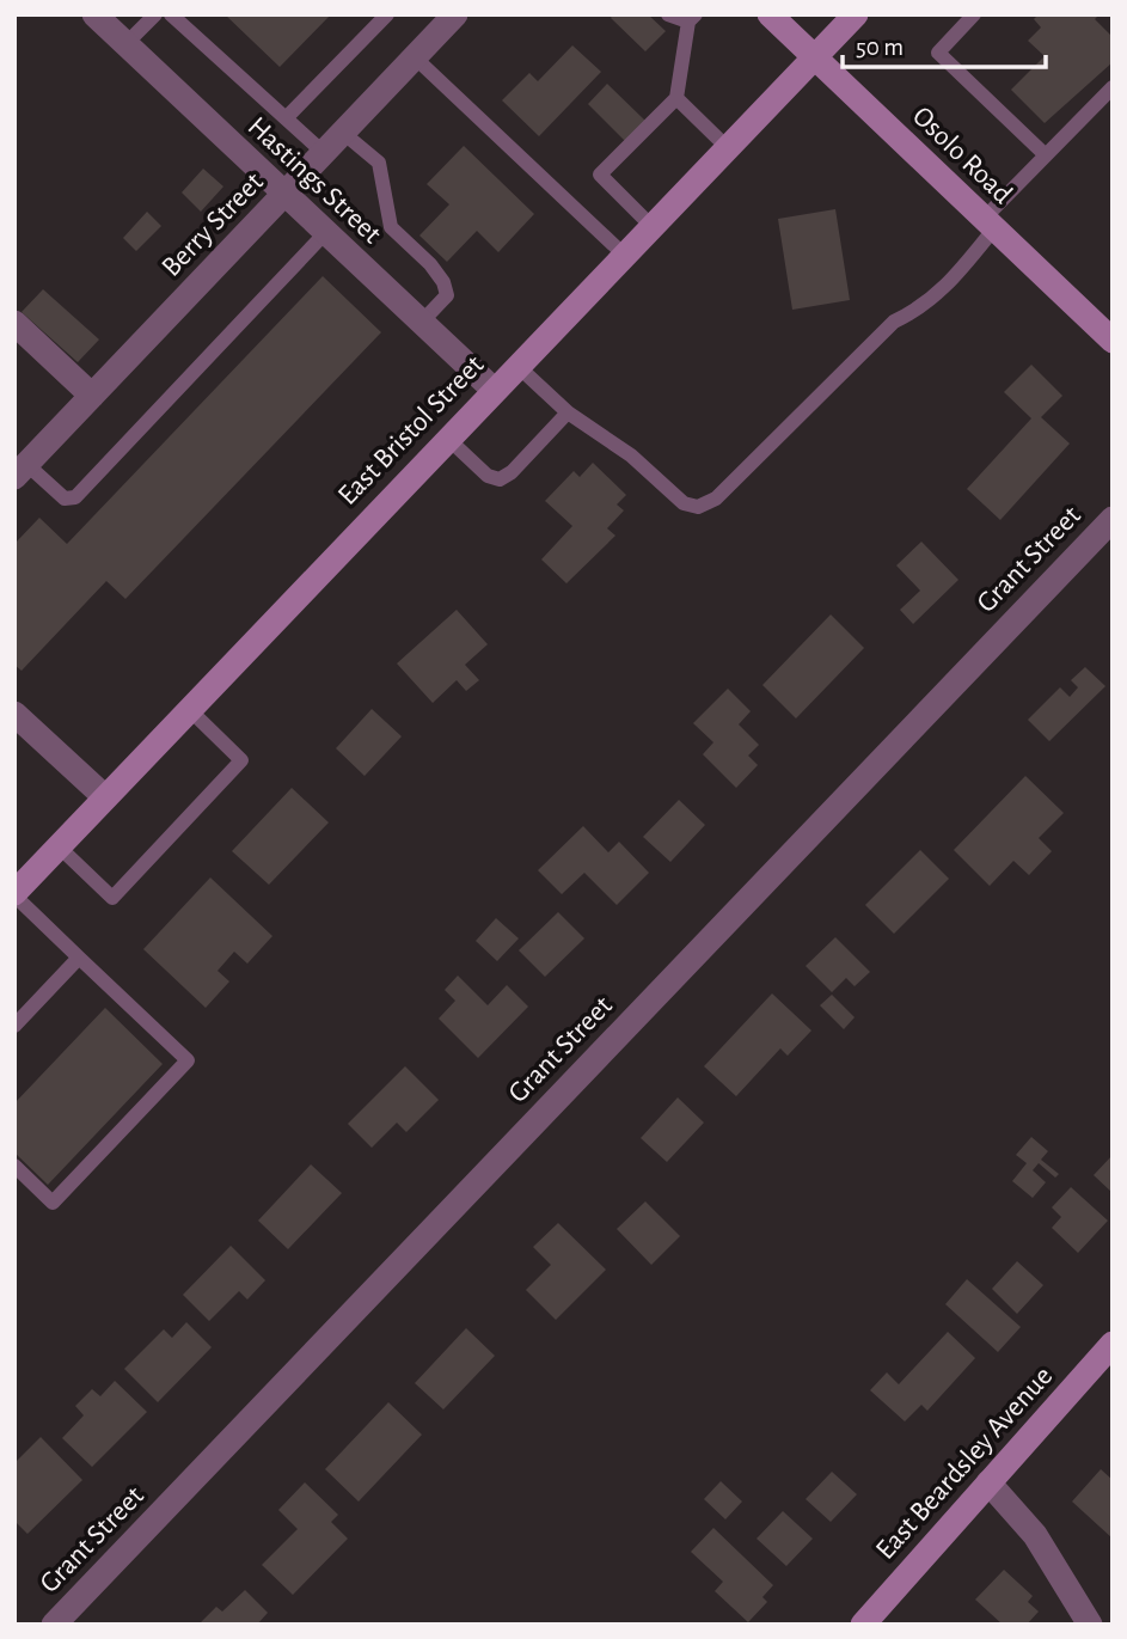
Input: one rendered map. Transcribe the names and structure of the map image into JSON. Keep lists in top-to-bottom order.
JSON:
{
  "streets": {
    "main road": ["Osolo Road", "East Bristol Street", "East Beardsley Avenue"],
    "street": ["Hastings Street", "Berry Street", "Grant Street"]
  },
  "crossings": [
    ["Osolo Road", "East Bristol Street"],
    ["Hastings Street", "Berry Street"],
    ["Hastings Street", "East Bristol Street"]
  ],
  "scale_bar": "50 m"
}
